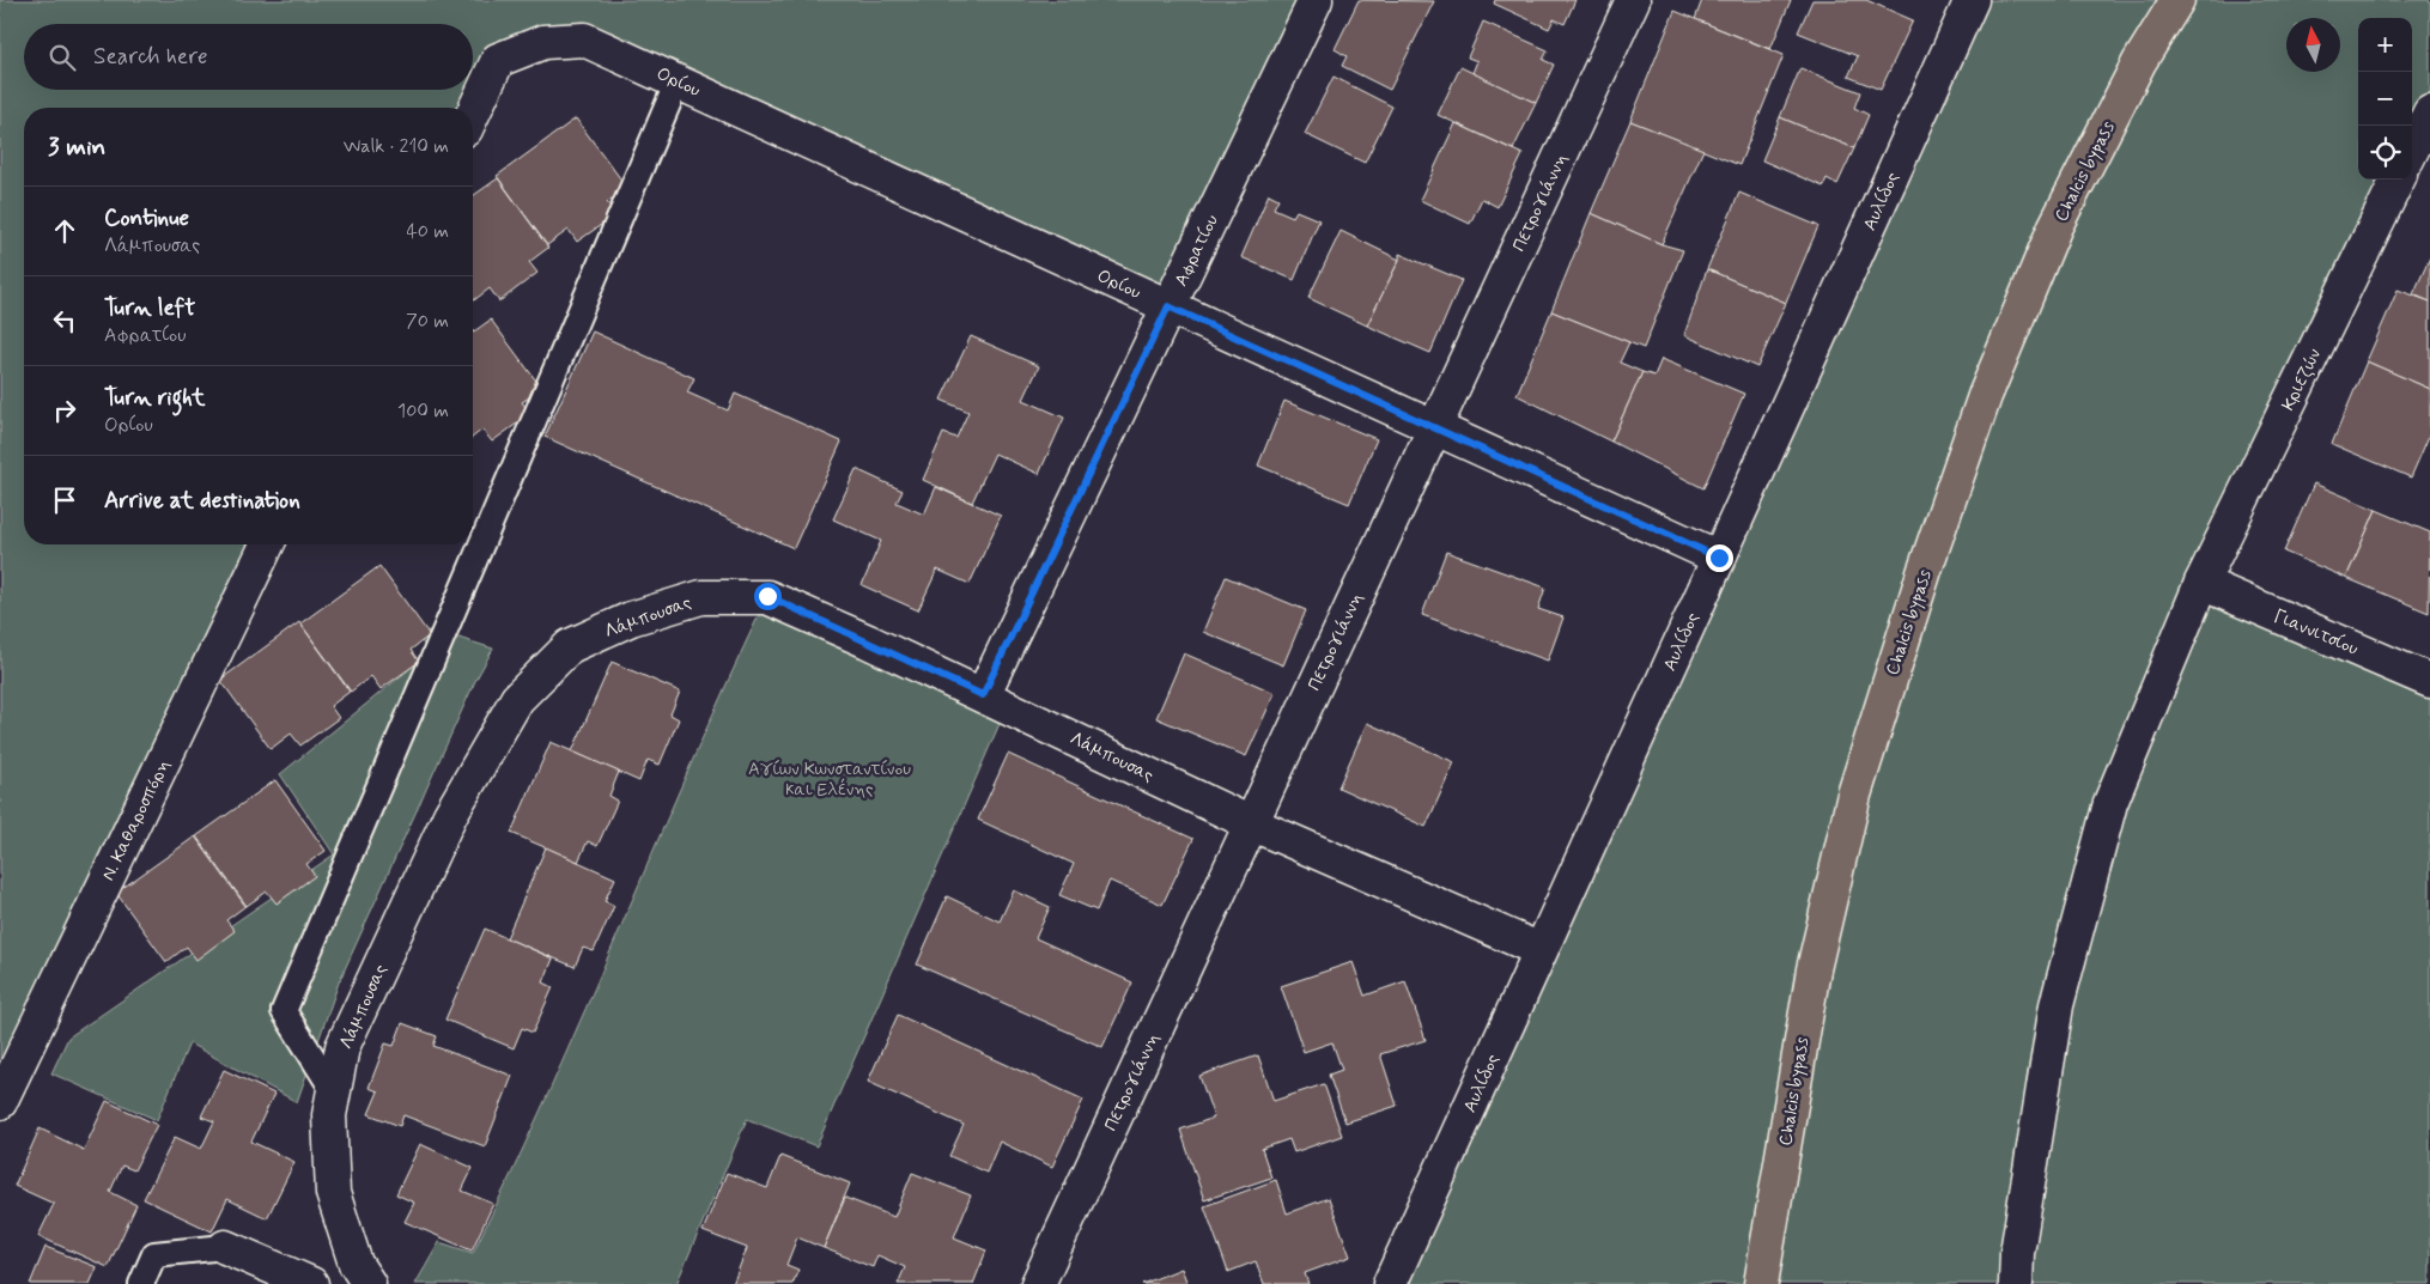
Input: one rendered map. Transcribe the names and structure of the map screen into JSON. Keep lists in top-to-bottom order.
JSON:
{
  "streets": {
    "main road": ["Chalcis bypass"],
    "street": [
      "Ορίου",
      "Αυλίδος",
      "Πετρογιάννη",
      "Αφρατίου",
      "Κριεζών",
      "Λάμπουσας",
      "Γιαννιτσίου",
      "Ν. Καθαροσπόρη"
    ]
  },
  "crossings": [
    ["Ορίου", "Αυλίδος"],
    ["Ορίου", "Πετρογιάννη"],
    ["Ορίου", "Αφρατίου"],
    ["Αυλίδος", "Λάμπουσας"],
    ["Πετρογιάννη", "Λάμπουσας"],
    ["Αφρατίου", "Λάμπουσας"],
    ["Κριεζών", "Γιαννιτσίου"]
  ],
  "parks": ["Αγίων Κωνσταντίνου και Ελένης"],
  "north": "top",
  "page": {
    "map_buttons": ["+", "−"],
    "search": "Search here",
    "heading": ["3 min", "Walk · 210 m"],
    "list": [
      ["Continue", "Λάμπουσας", "40 m"],
      ["Turn left", "Αφρατίου", "70 m"],
      ["Turn right", "Ορίου", "100 m"],
      "Arrive at destination"
    ]
  }
}
